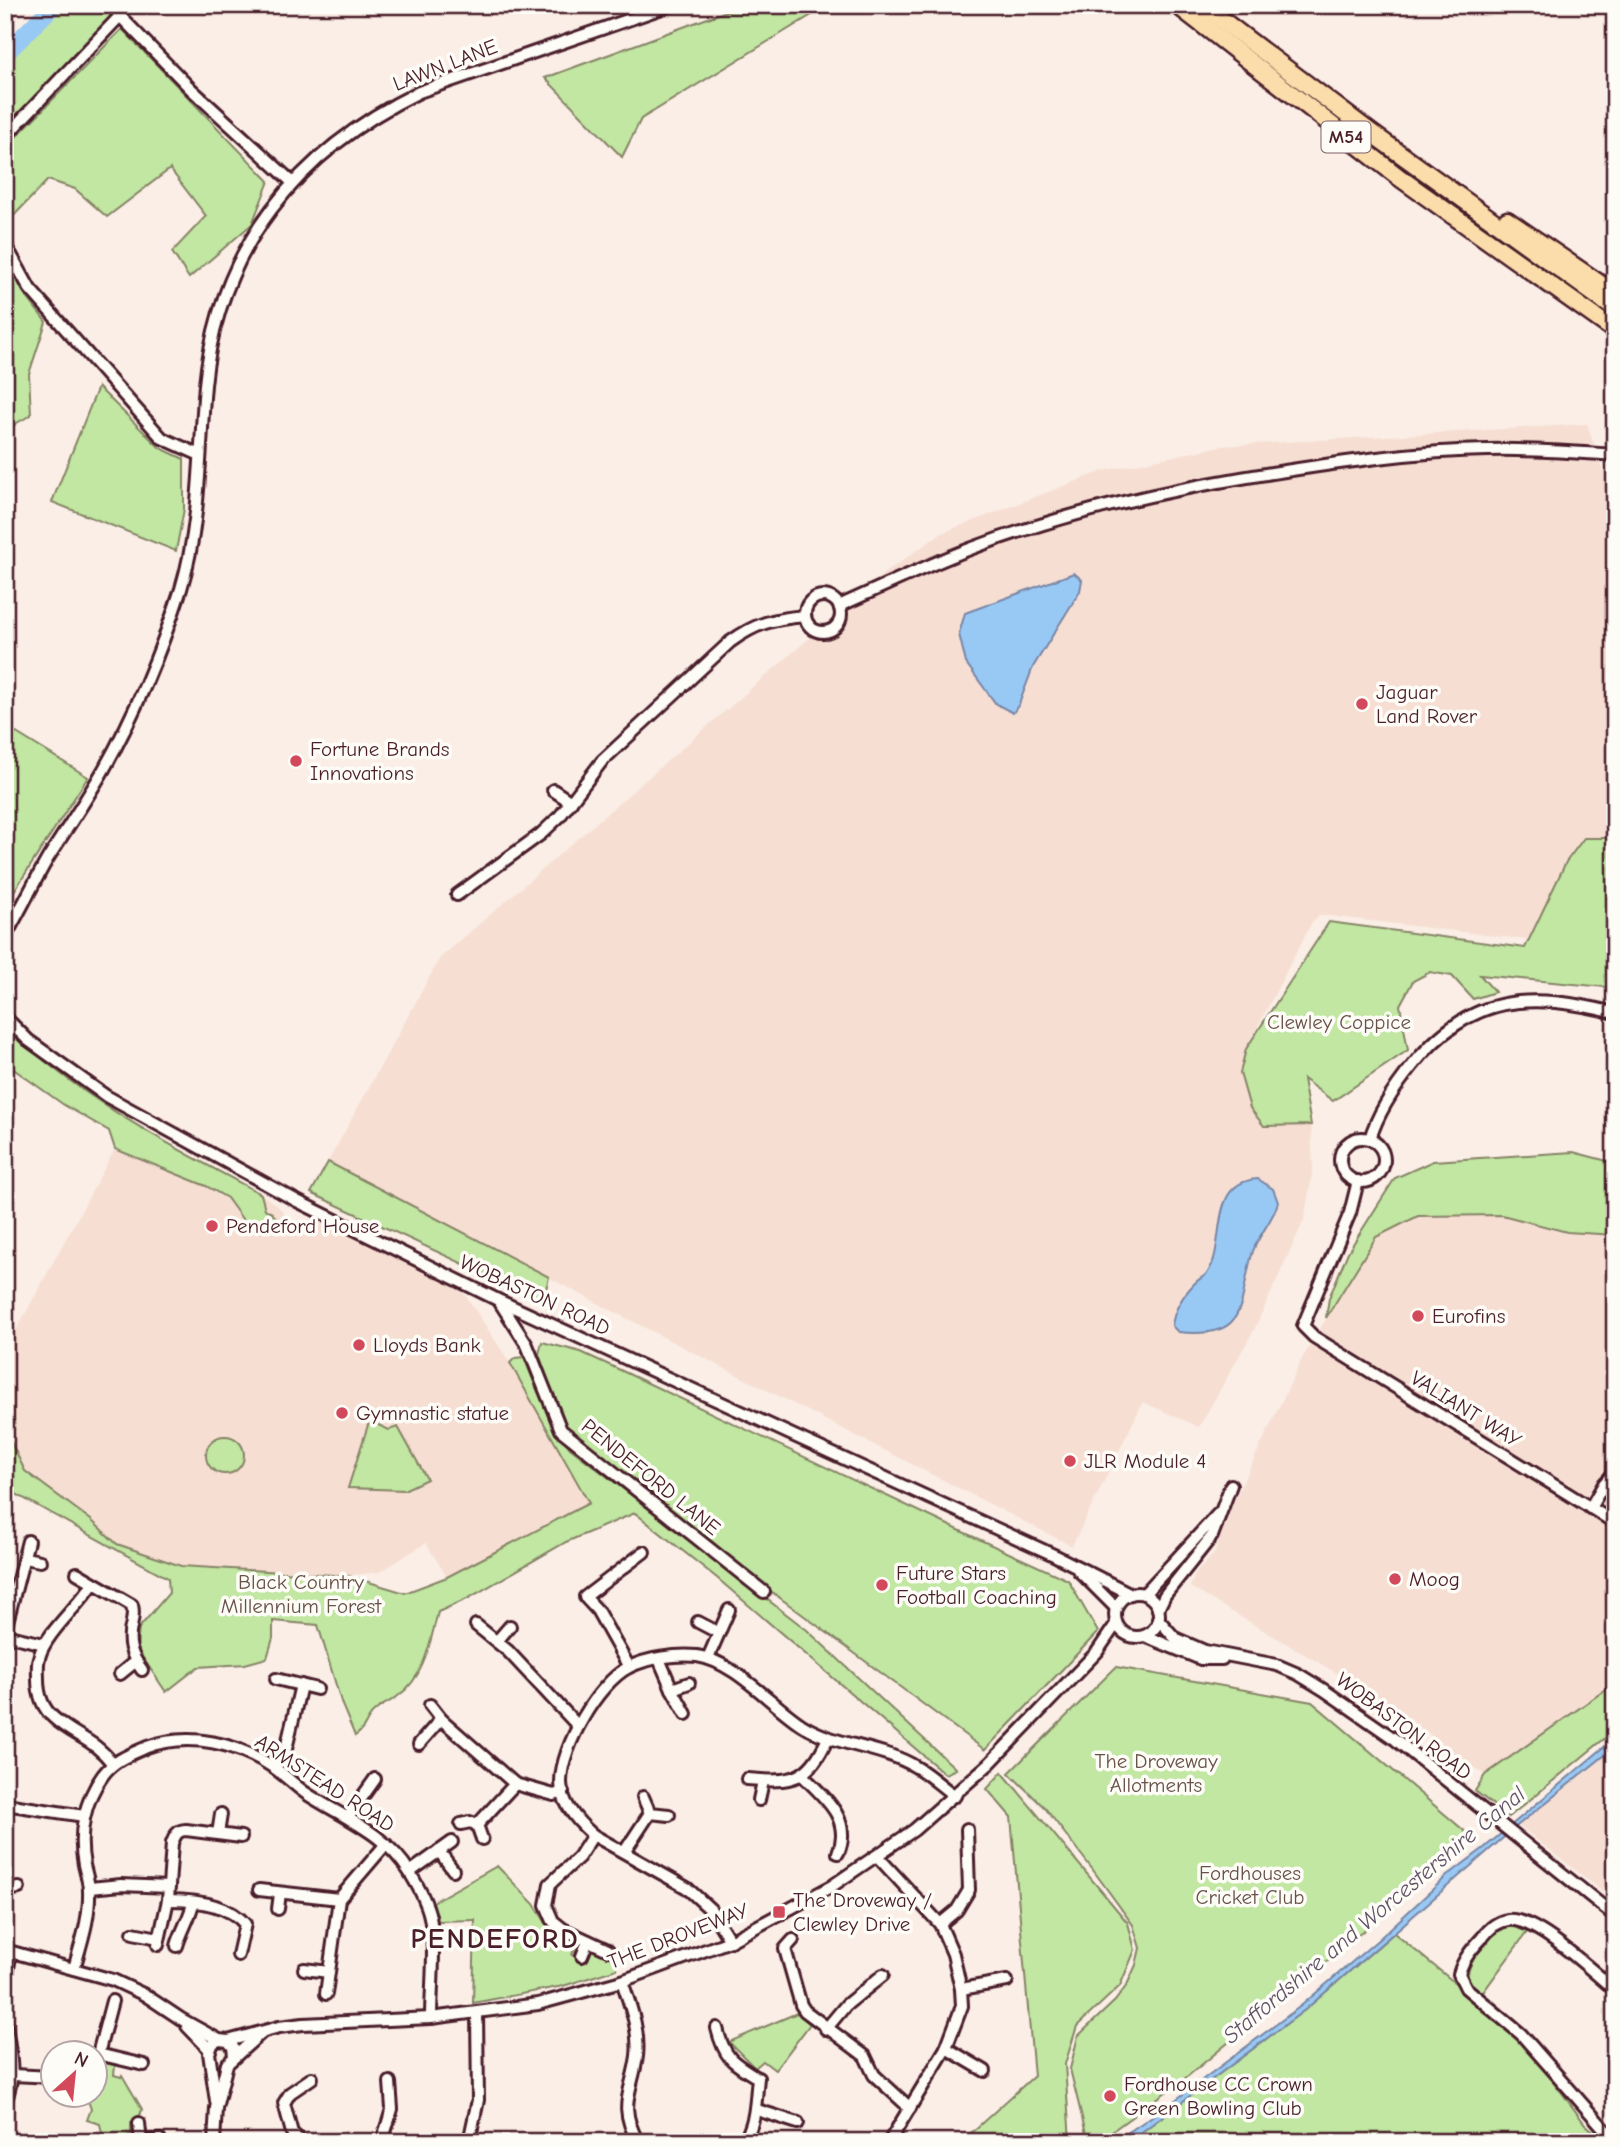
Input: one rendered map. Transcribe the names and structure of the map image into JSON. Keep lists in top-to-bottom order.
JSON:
{
  "streets": {
    "highway": ["M54"],
    "street": [
      "LAWN LANE",
      "WOBASTON ROAD",
      "VALIANT WAY",
      "PENDEFORD LANE",
      "ARMSTEAD ROAD",
      "THE DROVEWAY"
    ]
  },
  "crossings": [
    ["WOBASTON ROAD", "PENDEFORD LANE"],
    ["WOBASTON ROAD", "THE DROVEWAY"],
    ["ARMSTEAD ROAD", "THE DROVEWAY"]
  ],
  "districts": ["PENDEFORD"],
  "water": ["Staffordshire and Worcestershire Canal"],
  "parks": [
    "Clewley Coppice",
    "Black Country Millennium Forest",
    "The Droveway Allotments",
    "Fordhouses Cricket Club"
  ],
  "places": {
    "other": [
      "Jaguar Land Rover",
      "Fortune Brands Innovations",
      "Pendeford House",
      "Eurofins",
      "Lloyds Bank",
      "Gymnastic statue",
      "JLR Module 4",
      "Moog",
      "Future Stars Football Coaching",
      "Fordhouse CC Crown Green Bowling Club"
    ],
    "transit": ["The Droveway / Clewley Drive"]
  },
  "north": "top right"
}
